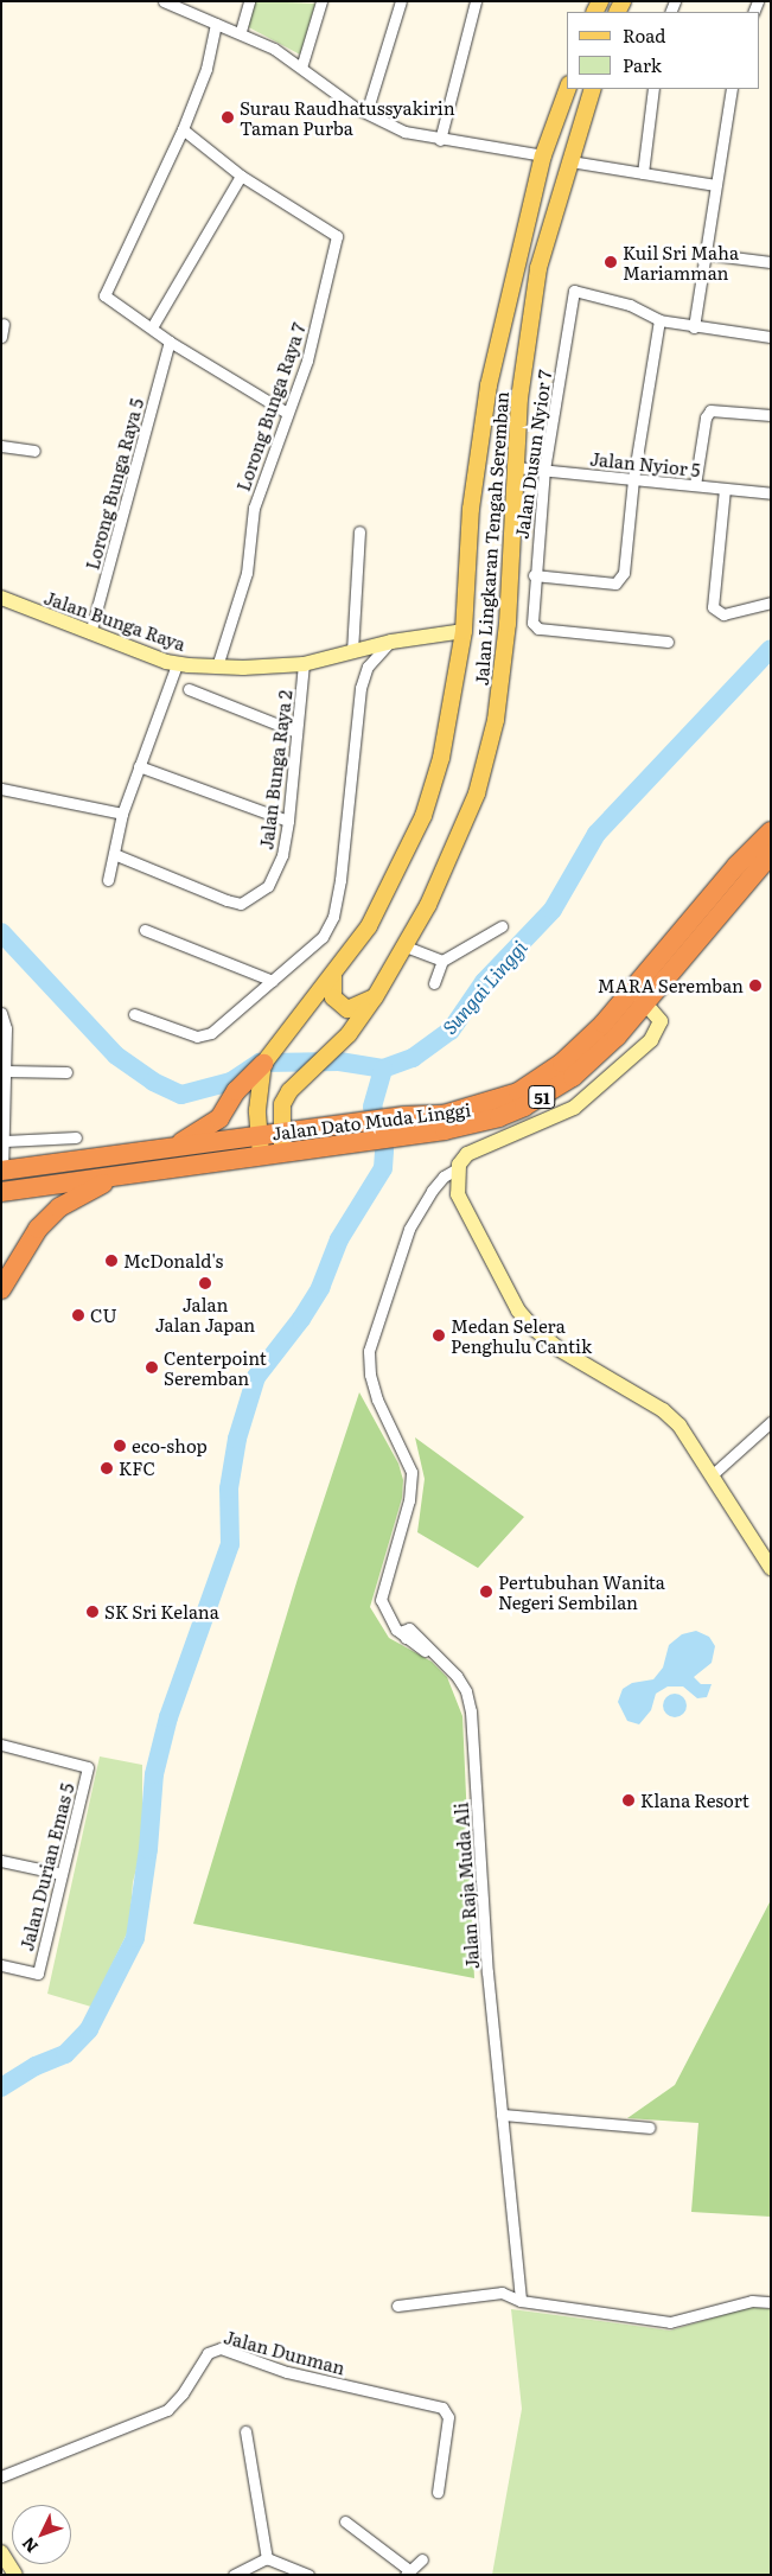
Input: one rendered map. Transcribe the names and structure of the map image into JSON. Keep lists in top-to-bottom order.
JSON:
{
  "streets": {
    "highway": ["51", "Jalan Dato Muda Linggi"],
    "main road": ["Jalan Lingkaran Tengah Seremban"],
    "street": [
      "Lorong Bunga Raya 7",
      "Jalan Dusun Nyior 7",
      "Jalan Nyior 5",
      "Lorong Bunga Raya 5",
      "Jalan Bunga Raya",
      "Jalan Bunga Raya 2",
      "Jalan Durian Emas 5",
      "Jalan Raja Muda Ali",
      "Jalan Dunman"
    ]
  },
  "crossings": [
    ["Lorong Bunga Raya 7", "Jalan Bunga Raya"],
    ["Jalan Dusun Nyior 7", "Jalan Nyior 5"],
    ["Jalan Nyior 5", "Jalan Lingkaran Tengah Seremban"],
    ["Lorong Bunga Raya 5", "Jalan Bunga Raya"],
    ["Jalan Lingkaran Tengah Seremban", "Jalan Bunga Raya"],
    ["Jalan Lingkaran Tengah Seremban", "Jalan Dato Muda Linggi"],
    ["Jalan Bunga Raya", "Jalan Bunga Raya 2"]
  ],
  "water": ["Sungai Linggi"],
  "places": [
    "Surau Raudhatussyakirin Taman Purba",
    "Kuil Sri Maha Mariamman",
    "MARA Seremban",
    "McDonald's",
    "Jalan Jalan Japan",
    "CU",
    "Medan Selera Penghulu Cantik",
    "Centerpoint Seremban",
    "eco-shop",
    "KFC",
    "Pertubuhan Wanita Negeri Sembilan",
    "SK Sri Kelana",
    "Klana Resort"
  ],
  "legend": ["Road", "Park"],
  "north": "bottom left"
}
